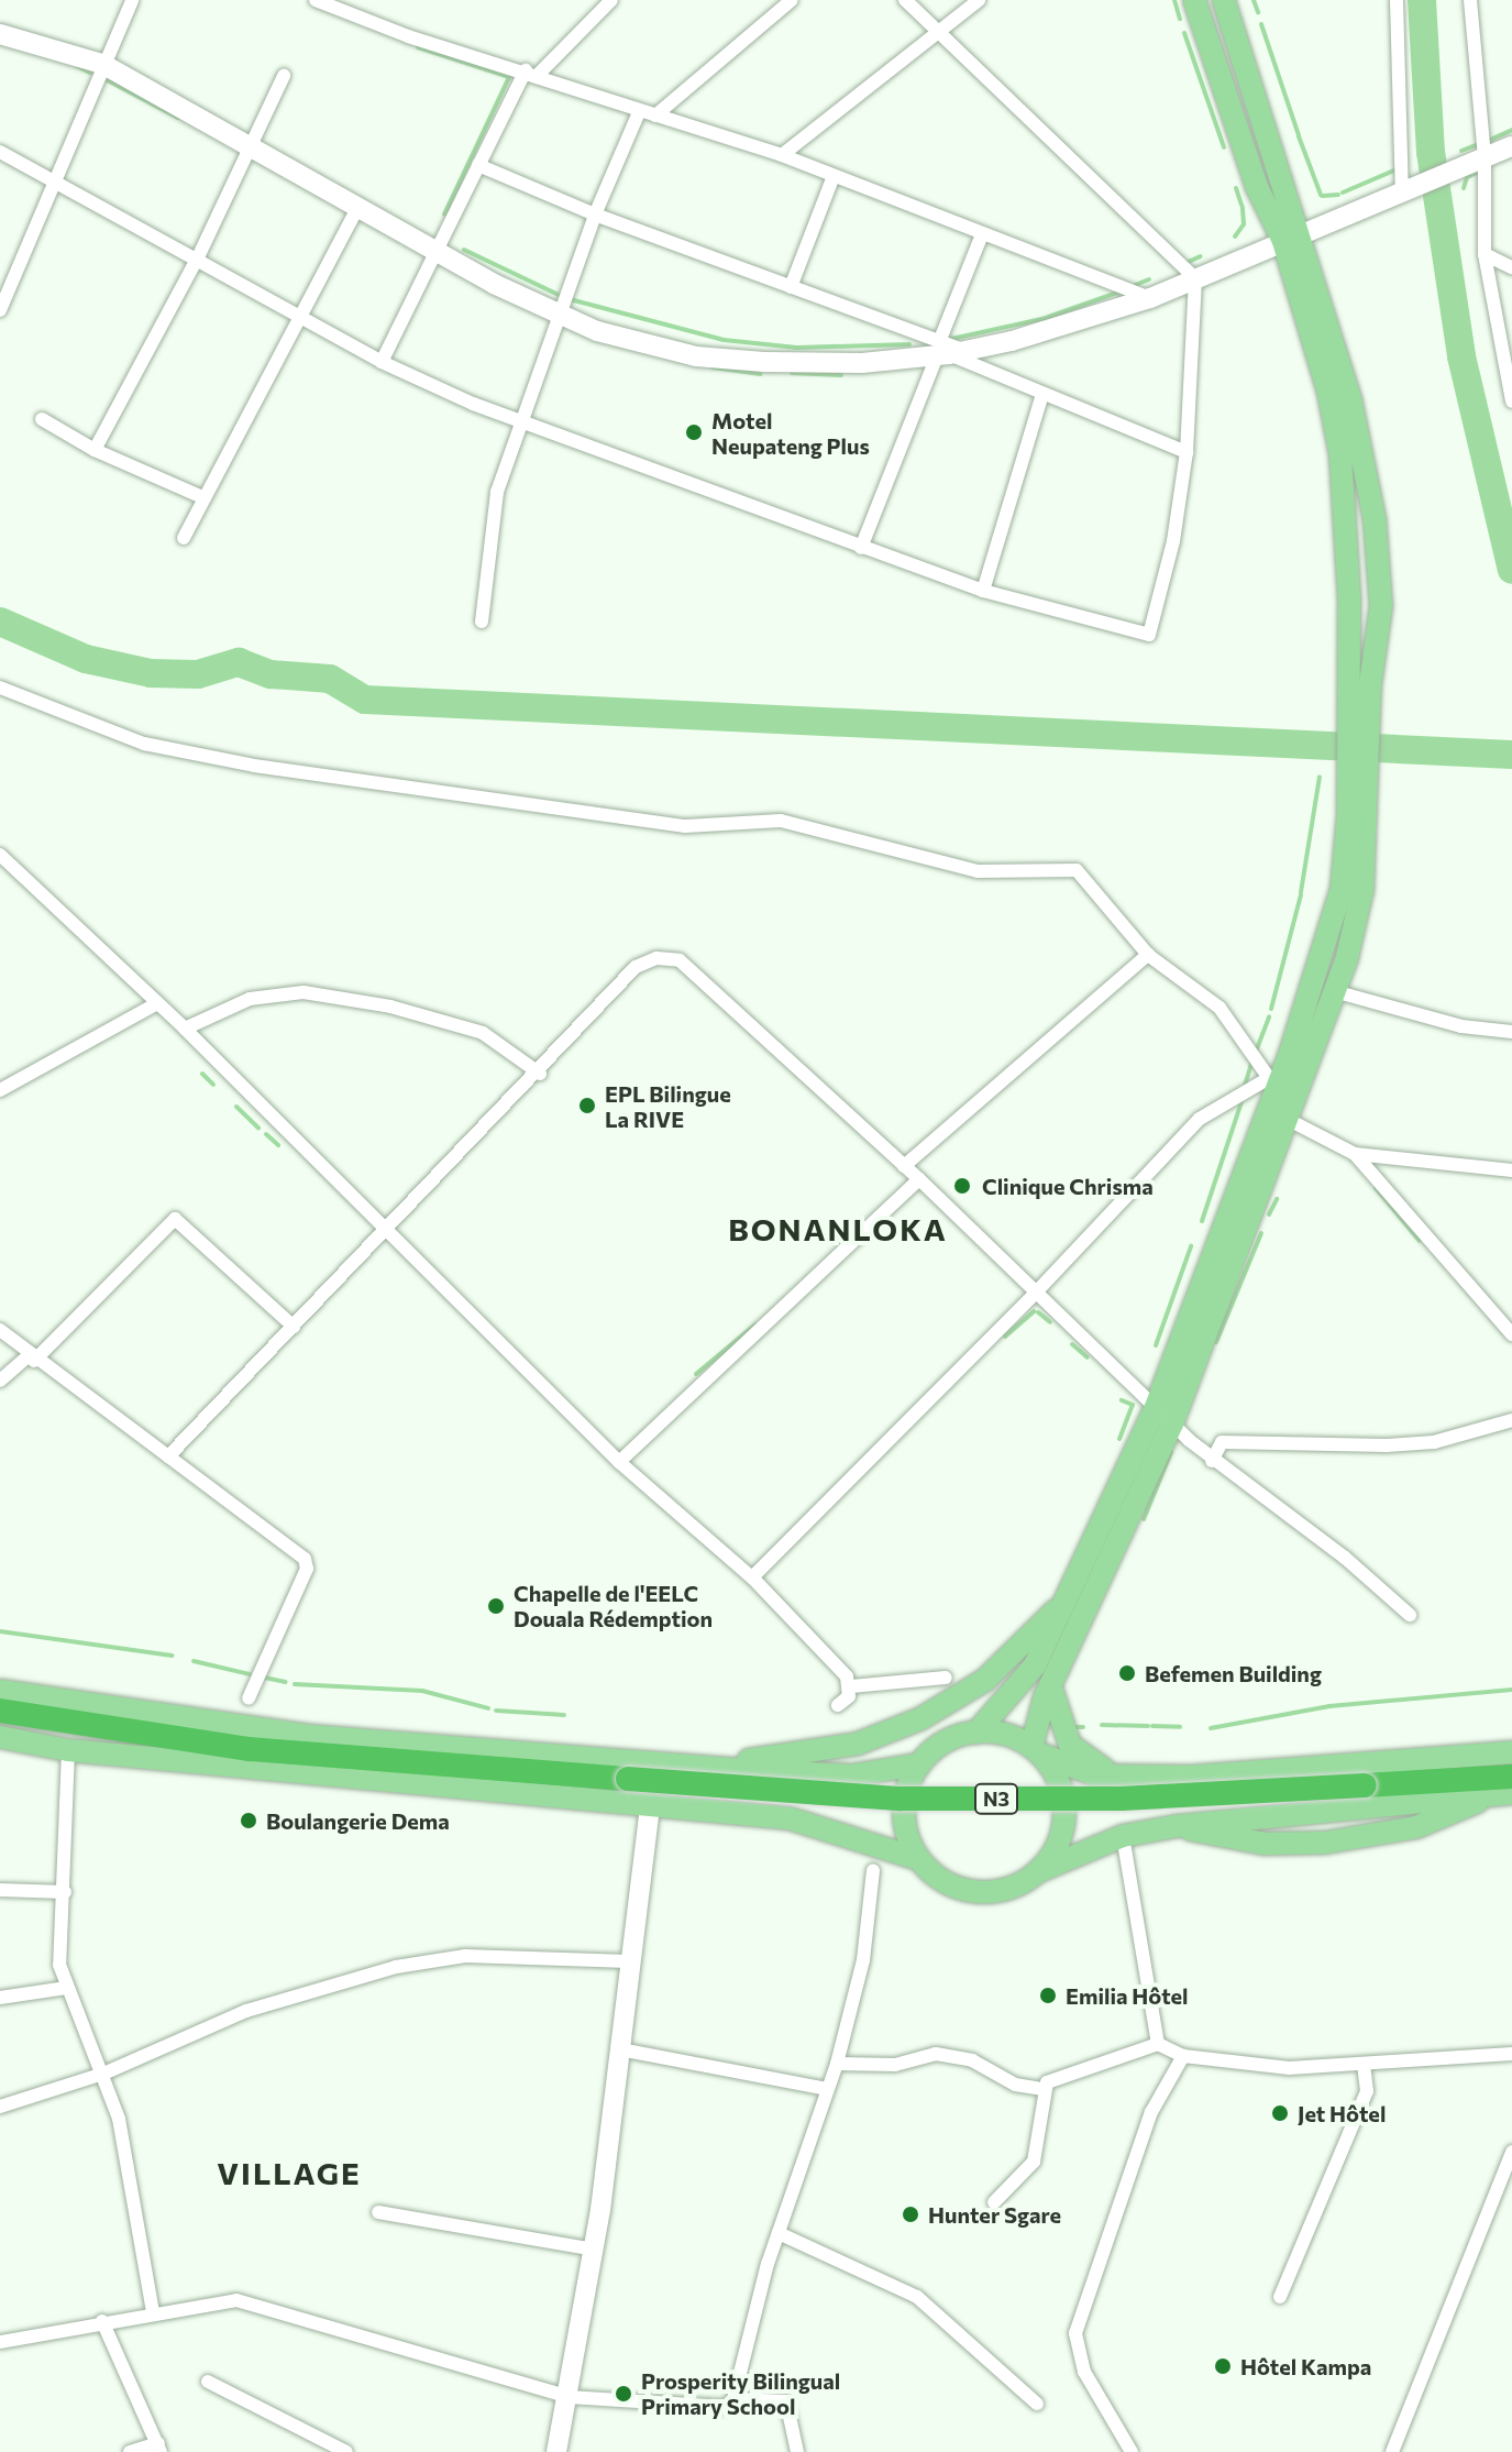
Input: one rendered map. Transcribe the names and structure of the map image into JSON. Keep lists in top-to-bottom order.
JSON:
{
  "streets": {
    "highway": ["N3"]
  },
  "districts": ["BONANLOKA", "VILLAGE"],
  "places": [
    "Motel Neupateng Plus",
    "EPL Bilingue La RIVE",
    "Clinique Chrisma",
    "Chapelle de l'EELC Douala Rédemption",
    "Befemen Building",
    "Boulangerie Dema",
    "Emilia Hôtel",
    "Jet Hôtel",
    "Hunter Sgare",
    "Hôtel Kampa",
    "Prosperity Bilingual Primary School"
  ]
}
